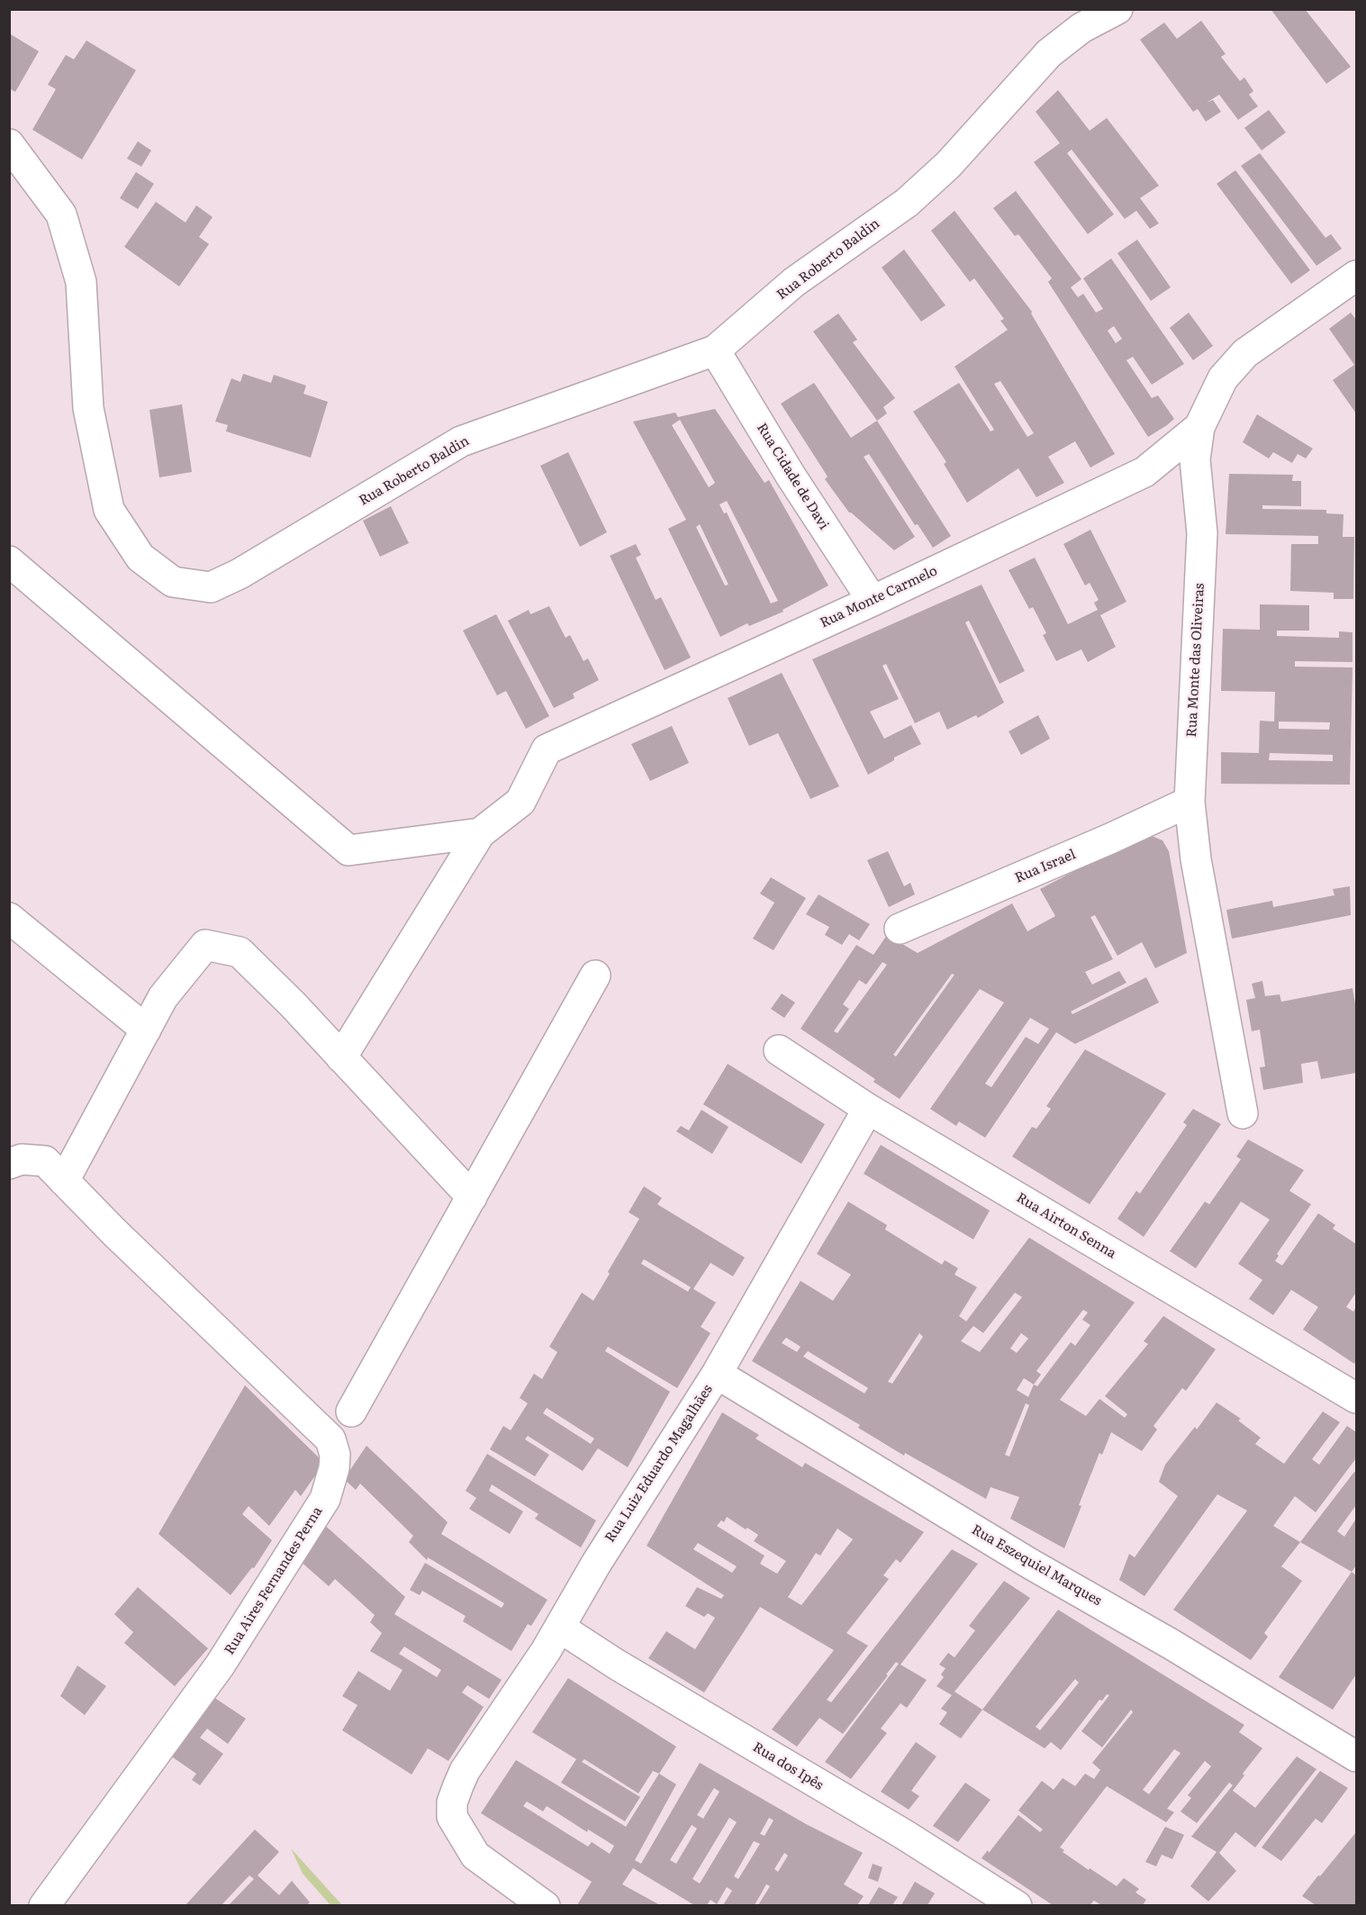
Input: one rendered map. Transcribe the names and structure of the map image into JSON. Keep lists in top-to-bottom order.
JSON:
{
  "streets": {
    "street": [
      "Rua Roberto Baldin",
      "Rua Cidade de Davi",
      "Rua Monte Carmelo",
      "Rua Monte das Oliveiras",
      "Rua Israel",
      "Rua Airton Senna",
      "Rua Luiz Eduardo Magalhães",
      "Rua Eszequiel Marques",
      "Rua Aires Fernandes Perna",
      "Rua dos Ipês"
    ]
  },
  "crossings": [
    ["Rua Roberto Baldin", "Rua Cidade de Davi"],
    ["Rua Cidade de Davi", "Rua Monte Carmelo"],
    ["Rua Monte Carmelo", "Rua Monte das Oliveiras"],
    ["Rua Monte das Oliveiras", "Rua Israel"],
    ["Rua Airton Senna", "Rua Luiz Eduardo Magalhães"],
    ["Rua Luiz Eduardo Magalhães", "Rua Eszequiel Marques"],
    ["Rua Luiz Eduardo Magalhães", "Rua dos Ipês"]
  ]
}
